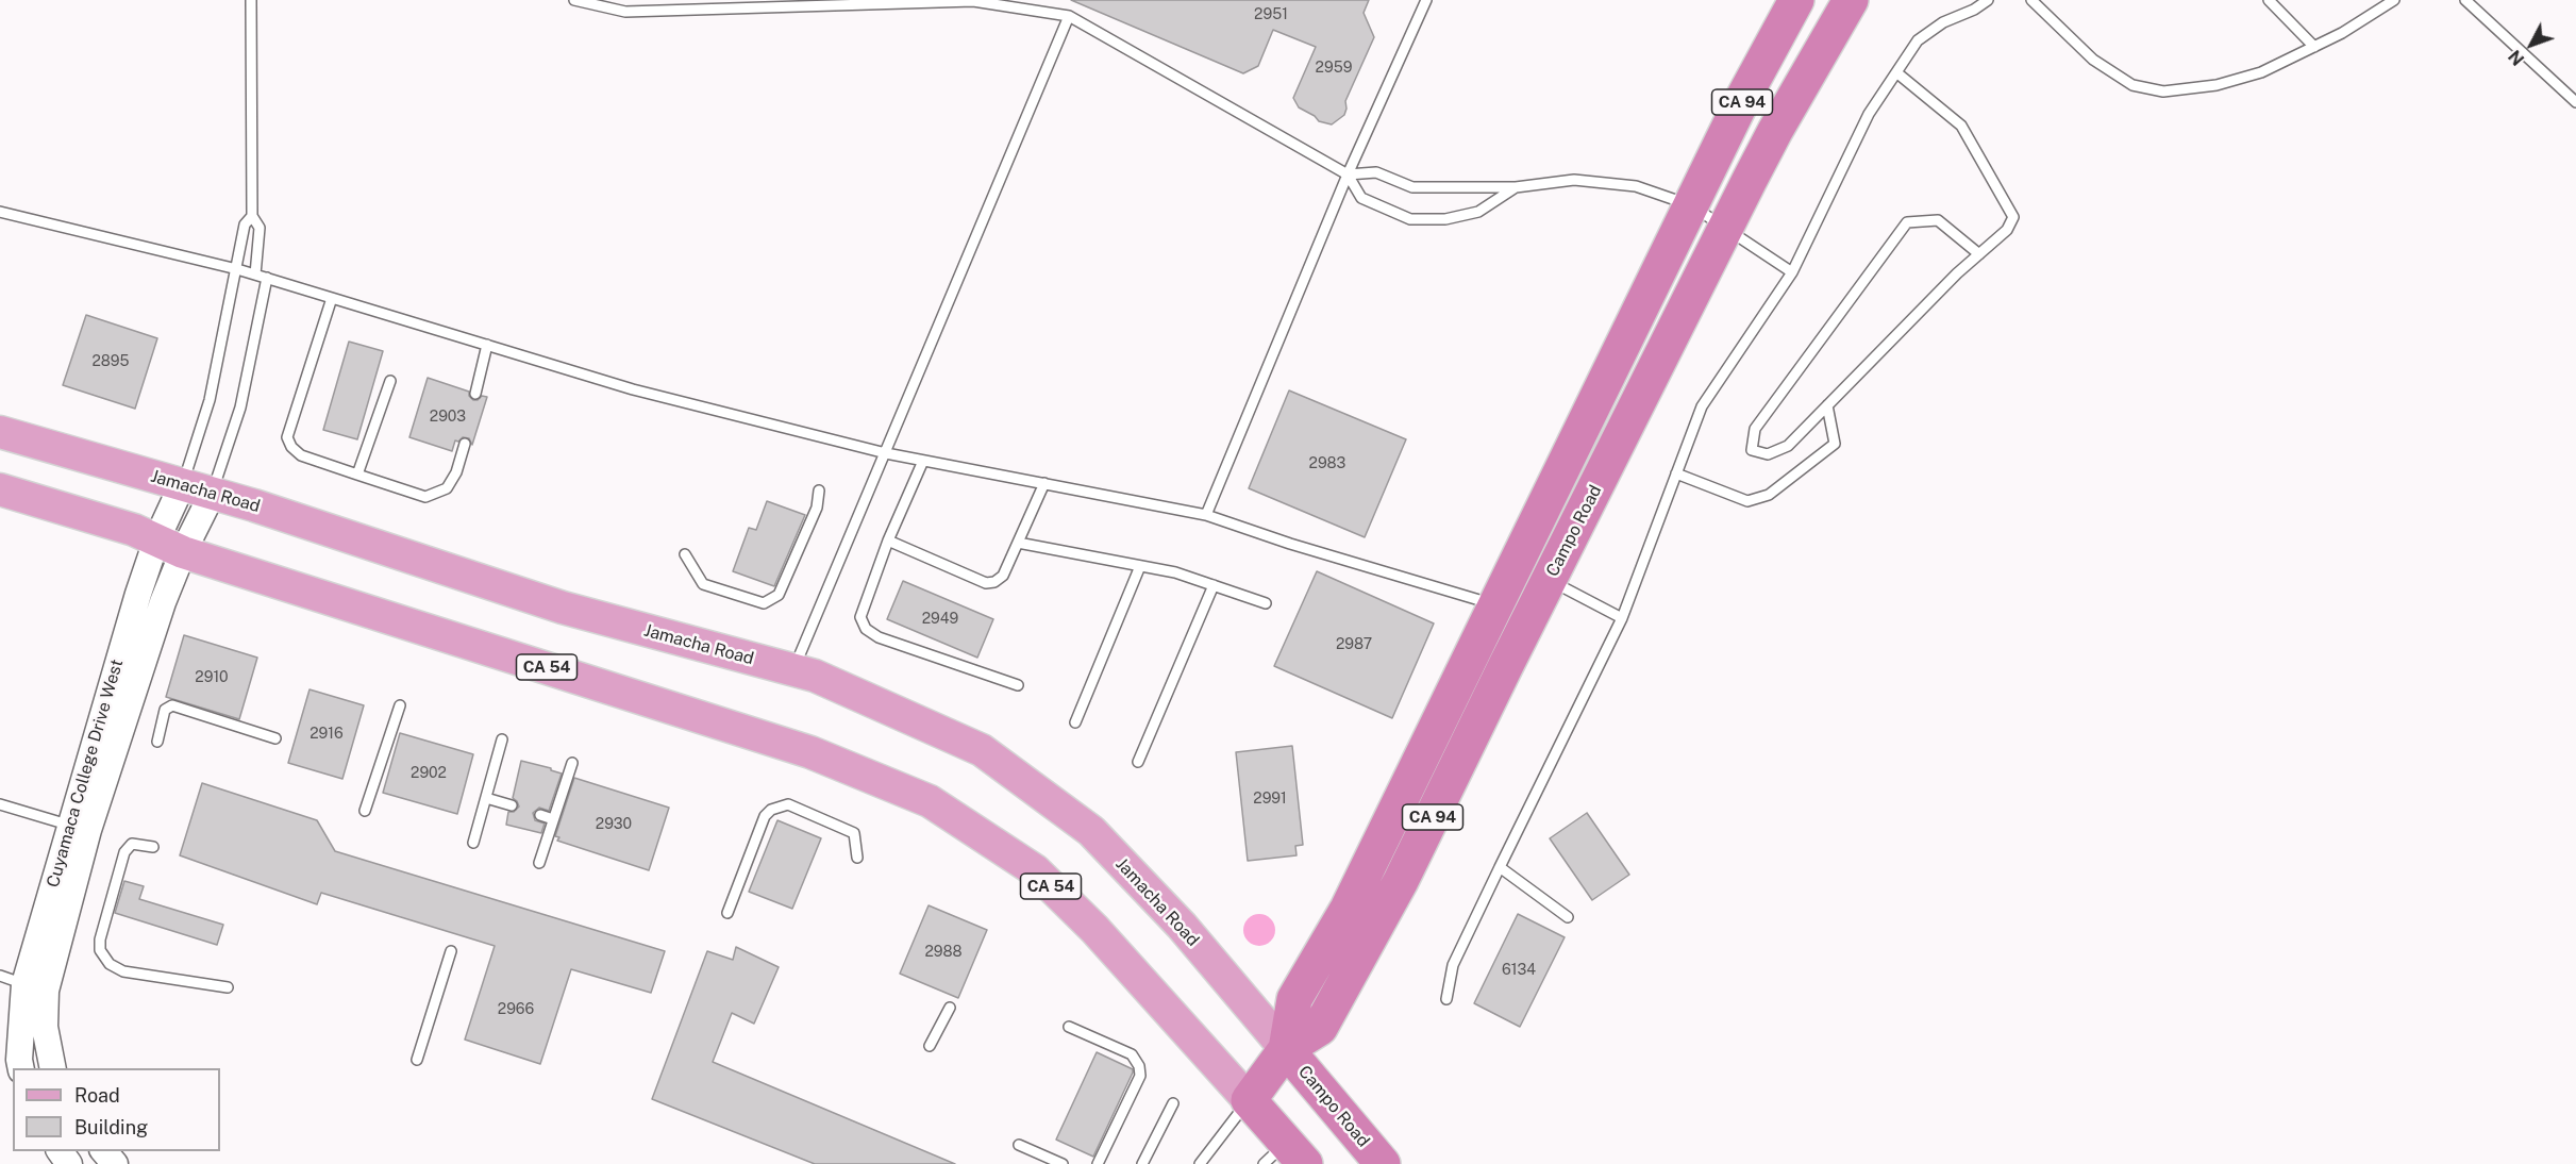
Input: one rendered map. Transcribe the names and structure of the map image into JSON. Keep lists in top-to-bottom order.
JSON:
{
  "streets": {
    "highway": ["CA 94", "Campo Road"],
    "main road": ["Jamacha Road", "CA 54"],
    "street": ["Cuyamaca College Drive West"]
  },
  "crossings": [
    ["Jamacha Road", "Campo Road"],
    ["Jamacha Road", "Cuyamaca College Drive West"],
    ["Campo Road", "CA 54"],
    ["CA 54", "Cuyamaca College Drive West"]
  ],
  "house_numbers": [
    "2951",
    "2959",
    "2895",
    "2903",
    "2983",
    "2949",
    "2987",
    "2910",
    "2916",
    "2902",
    "2991",
    "2930",
    "2988",
    "6134",
    "2966"
  ],
  "legend": ["Road", "Building"],
  "north": "bottom left"
}
